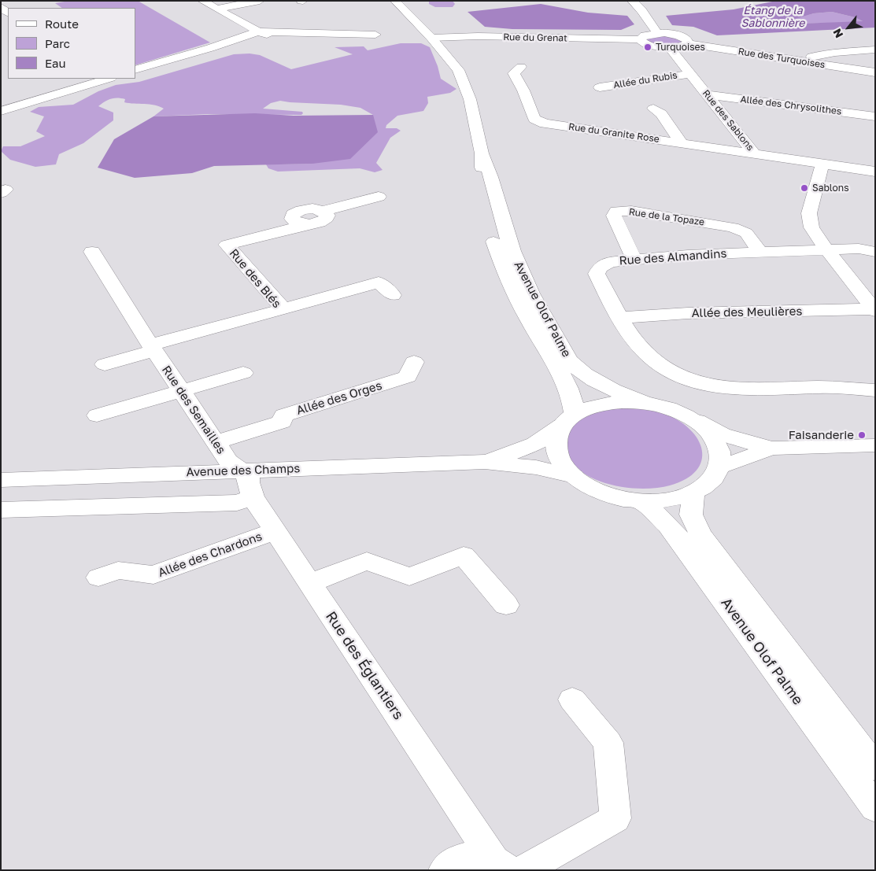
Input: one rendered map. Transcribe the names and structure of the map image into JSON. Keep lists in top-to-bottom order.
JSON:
{
  "streets": {
    "street": [
      "Rue du Grenat",
      "Rue des Turquoises",
      "Allée du Rubis",
      "Allée des Chrysolithes",
      "Rue des Sablons",
      "Rue du Granite Rose",
      "Rue de la Topaze",
      "Rue des Almandins",
      "Rue des Blés",
      "Avenue Olof Palme",
      "Allée des Meulières",
      "Allée des Orges",
      "Rue des Semailles",
      "Avenue des Champs",
      "Allée des Chardons",
      "Rue des Églantiers"
    ]
  },
  "crossings": [
    ["Rue du Grenat", "Avenue Olof Palme"],
    ["Allée du Rubis", "Rue des Sablons"],
    ["Allée des Chrysolithes", "Rue des Sablons"],
    ["Rue des Sablons", "Rue du Granite Rose"],
    ["Rue de la Topaze", "Rue des Almandins"],
    ["Rue des Almandins", "Allée des Meulières"],
    ["Rue des Blés", "Rue des Semailles"],
    ["Avenue Olof Palme", "Avenue des Champs"],
    ["Allée des Orges", "Rue des Semailles"],
    ["Rue des Semailles", "Avenue des Champs"],
    ["Rue des Semailles", "Rue des Églantiers"],
    ["Avenue des Champs", "Rue des Églantiers"],
    ["Allée des Chardons", "Rue des Églantiers"]
  ],
  "water": ["Étang de la Sablonnière"],
  "places": ["Turquoises", "Sablons", "Faisanderie"],
  "legend": ["Route", "Parc", "Eau"],
  "north": "bottom left"
}
